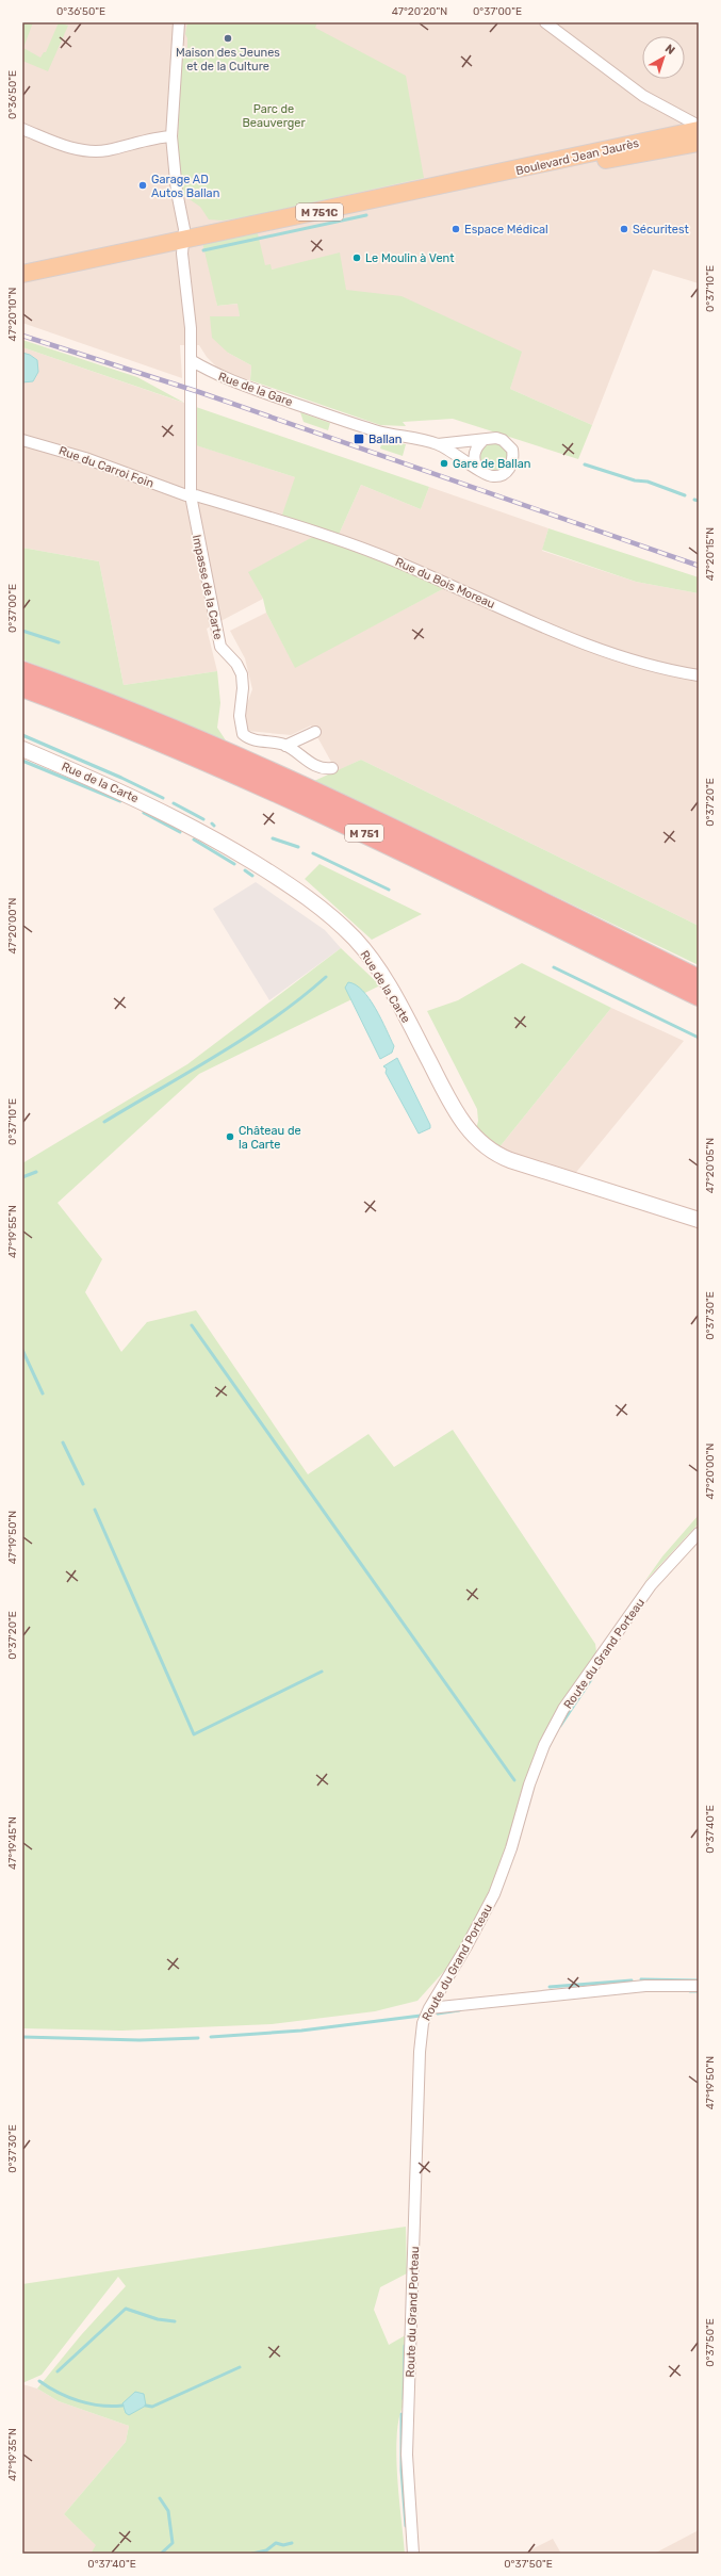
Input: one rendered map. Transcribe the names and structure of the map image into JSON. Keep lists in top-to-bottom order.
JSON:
{
  "streets": {
    "highway": ["M 751"],
    "main road": ["Boulevard Jean Jaurès", "M 751C"],
    "street": [
      "Rue de la Gare",
      "Rue du Carroi Foin",
      "Rue du Bois Moreau",
      "Impasse de la Carte",
      "Rue de la Carte",
      "Route du Grand Porteau"
    ]
  },
  "crossings": [
    ["Boulevard Jean Jaurès", "M 751C"],
    ["Rue de la Gare", "Impasse de la Carte"],
    ["Rue du Carroi Foin", "Rue du Bois Moreau"],
    ["Rue du Carroi Foin", "Impasse de la Carte"],
    ["Rue du Bois Moreau", "Impasse de la Carte"]
  ],
  "parks": ["Parc de Beauverger"],
  "places": {
    "other": [
      "Maison des Jeunes et de la Culture",
      "Garage AD Autos Ballan",
      "Espace Médical",
      "Sécuritest",
      "Le Moulin à Vent",
      "Gare de Ballan",
      "Château de la Carte"
    ],
    "transit": ["Ballan"]
  },
  "north": "top right",
  "coordinates": [
    "0°36'50\"E",
    "47°20'20\"N",
    "0°37'00\"E",
    "0°37'10\"E",
    "47°20'10\"N",
    "47°20'15\"N",
    "0°37'20\"E",
    "47°20'00\"N",
    "47°20'05\"N",
    "47°19'55\"N",
    "0°37'30\"E",
    "47°19'50\"N",
    "0°37'40\"E",
    "47°19'45\"N",
    "0°37'50\"E",
    "47°19'35\"N"
  ]
}
